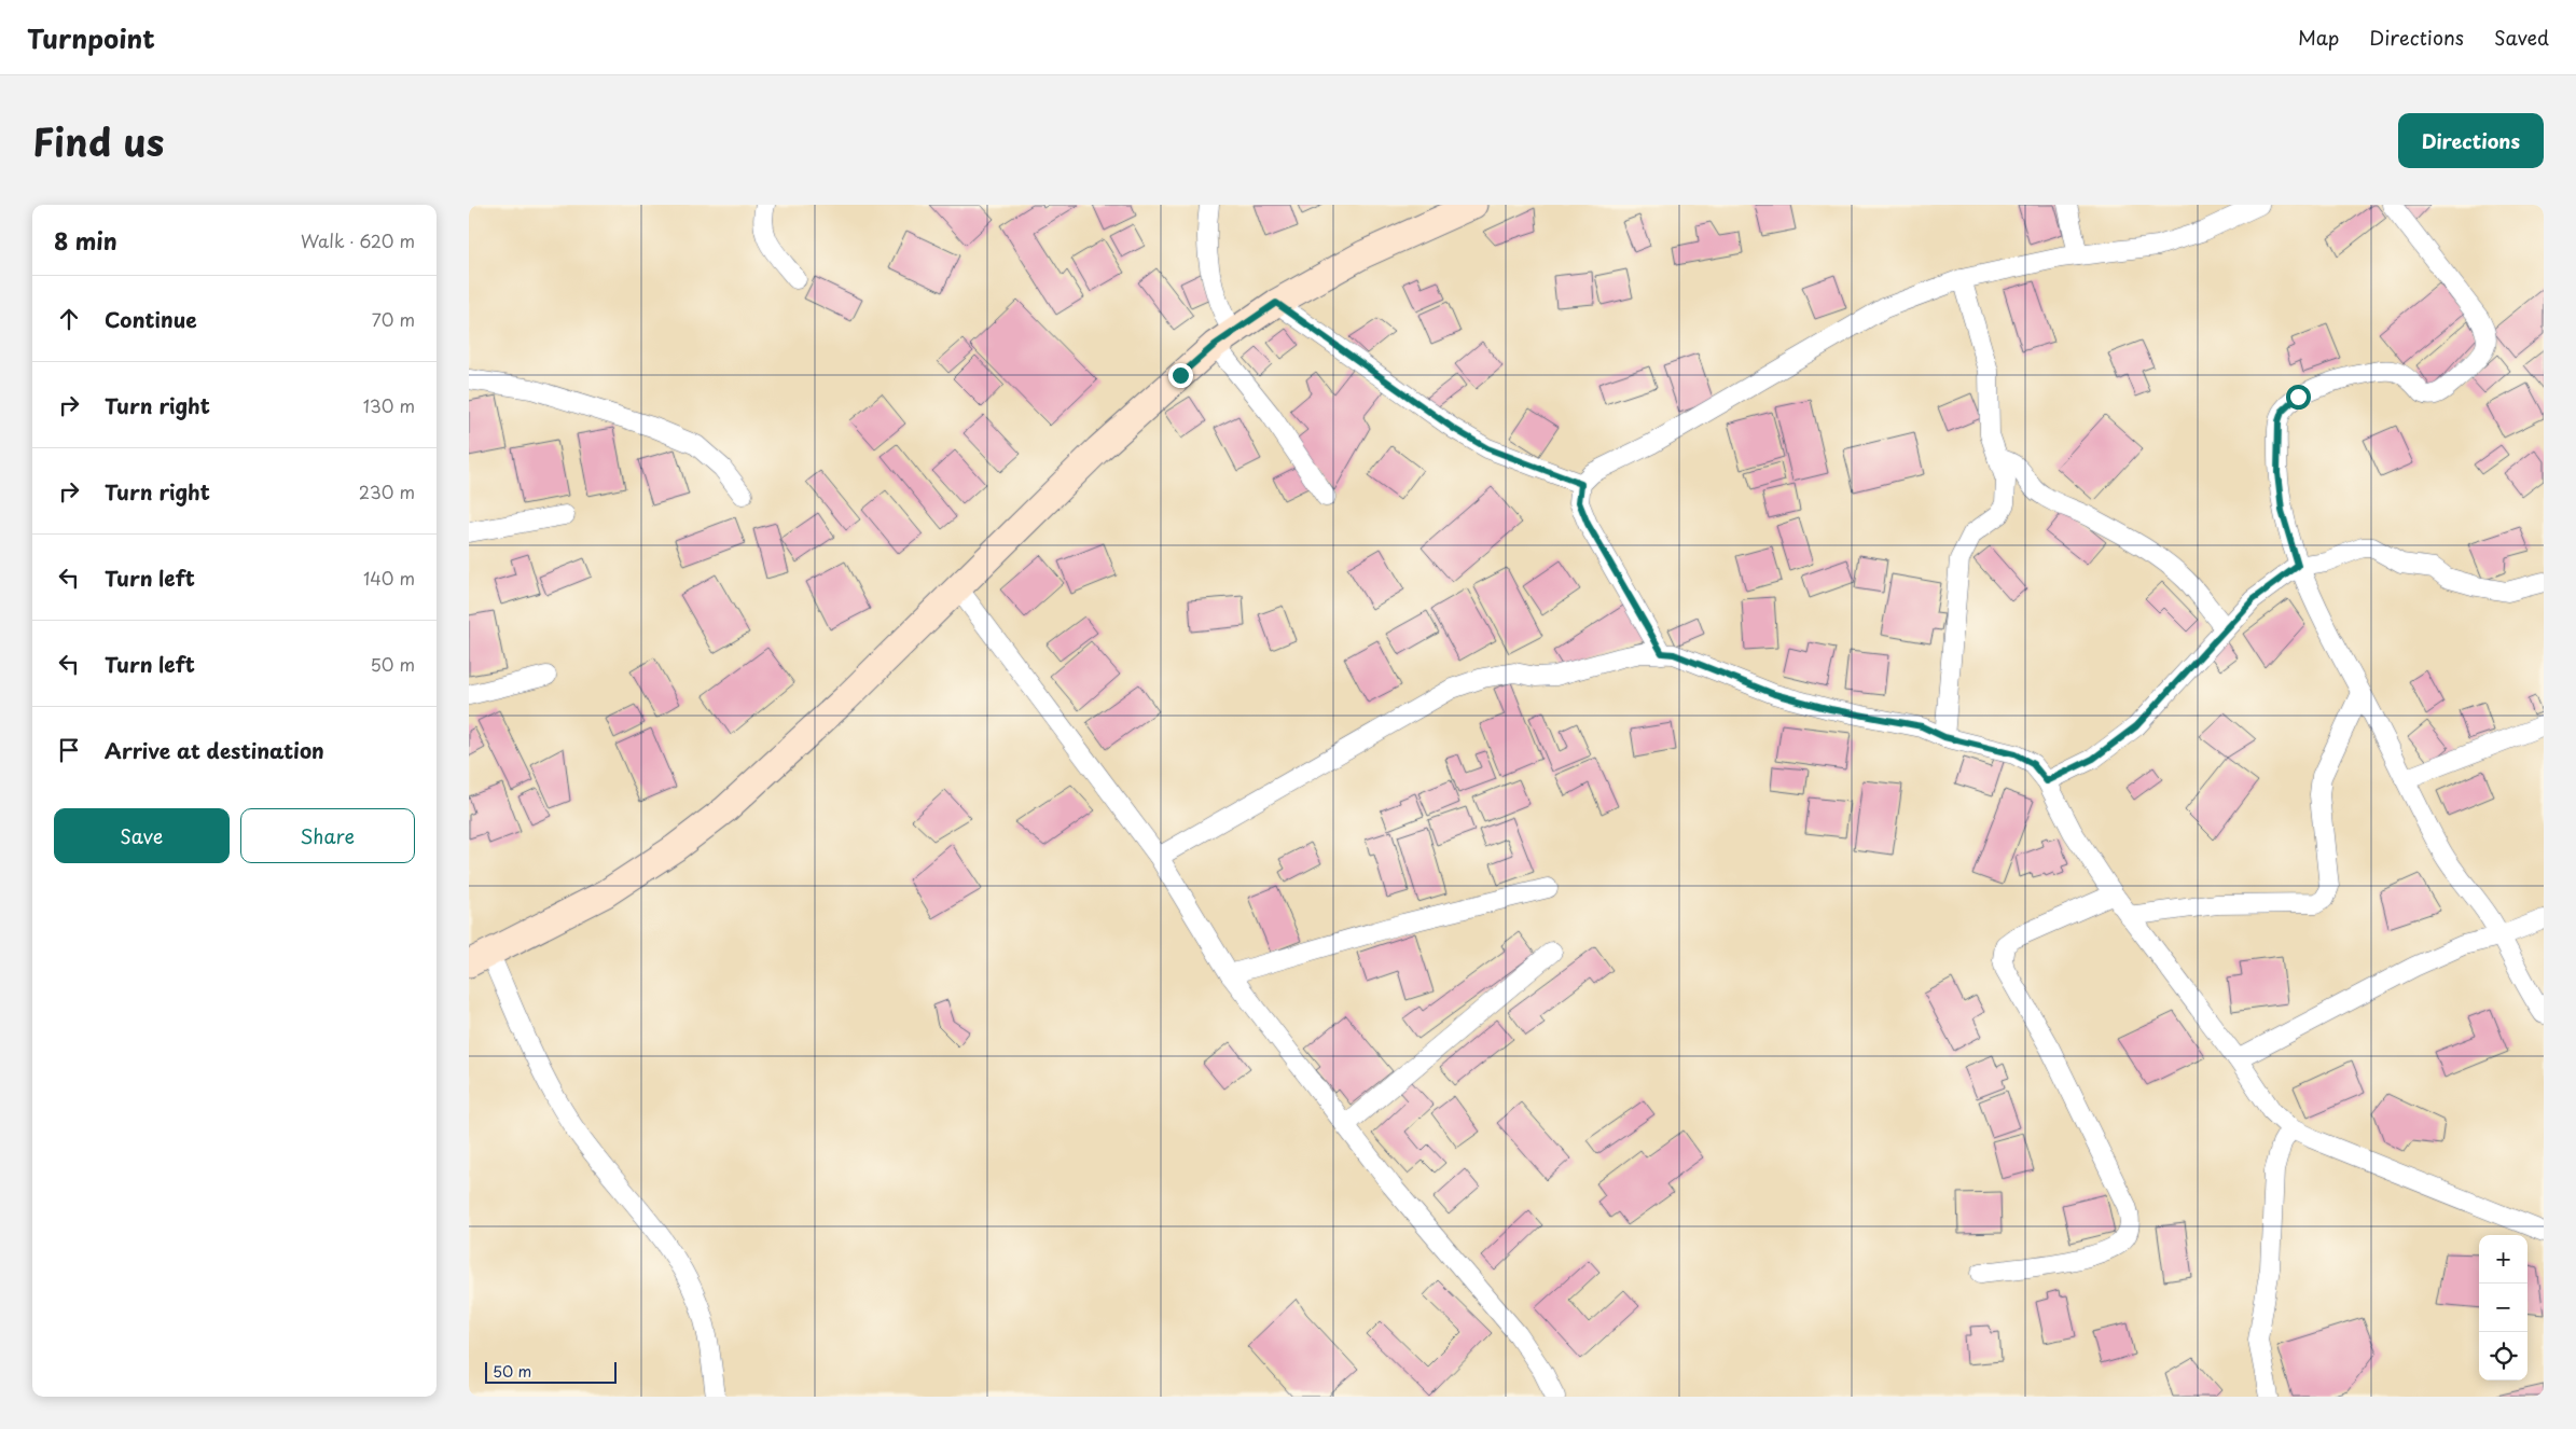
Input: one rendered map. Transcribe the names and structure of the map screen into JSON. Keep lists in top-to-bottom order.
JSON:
{
  "scale_bar": "50 m",
  "page": {
    "header": "Turnpoint",
    "nav": ["Map", "Directions", "Saved"],
    "title": "Find us",
    "buttons": [
      "Directions",
      ["Save", "Share"]
    ],
    "heading": ["8 min", "Walk · 620 m"],
    "list": [
      ["Continue", "70 m"],
      ["Turn right", "130 m"],
      ["Turn right", "230 m"],
      ["Turn left", "140 m"],
      ["Turn left", "50 m"],
      "Arrive at destination"
    ],
    "map_buttons": ["+", "−"],
    "scale": "50 m"
  }
}
